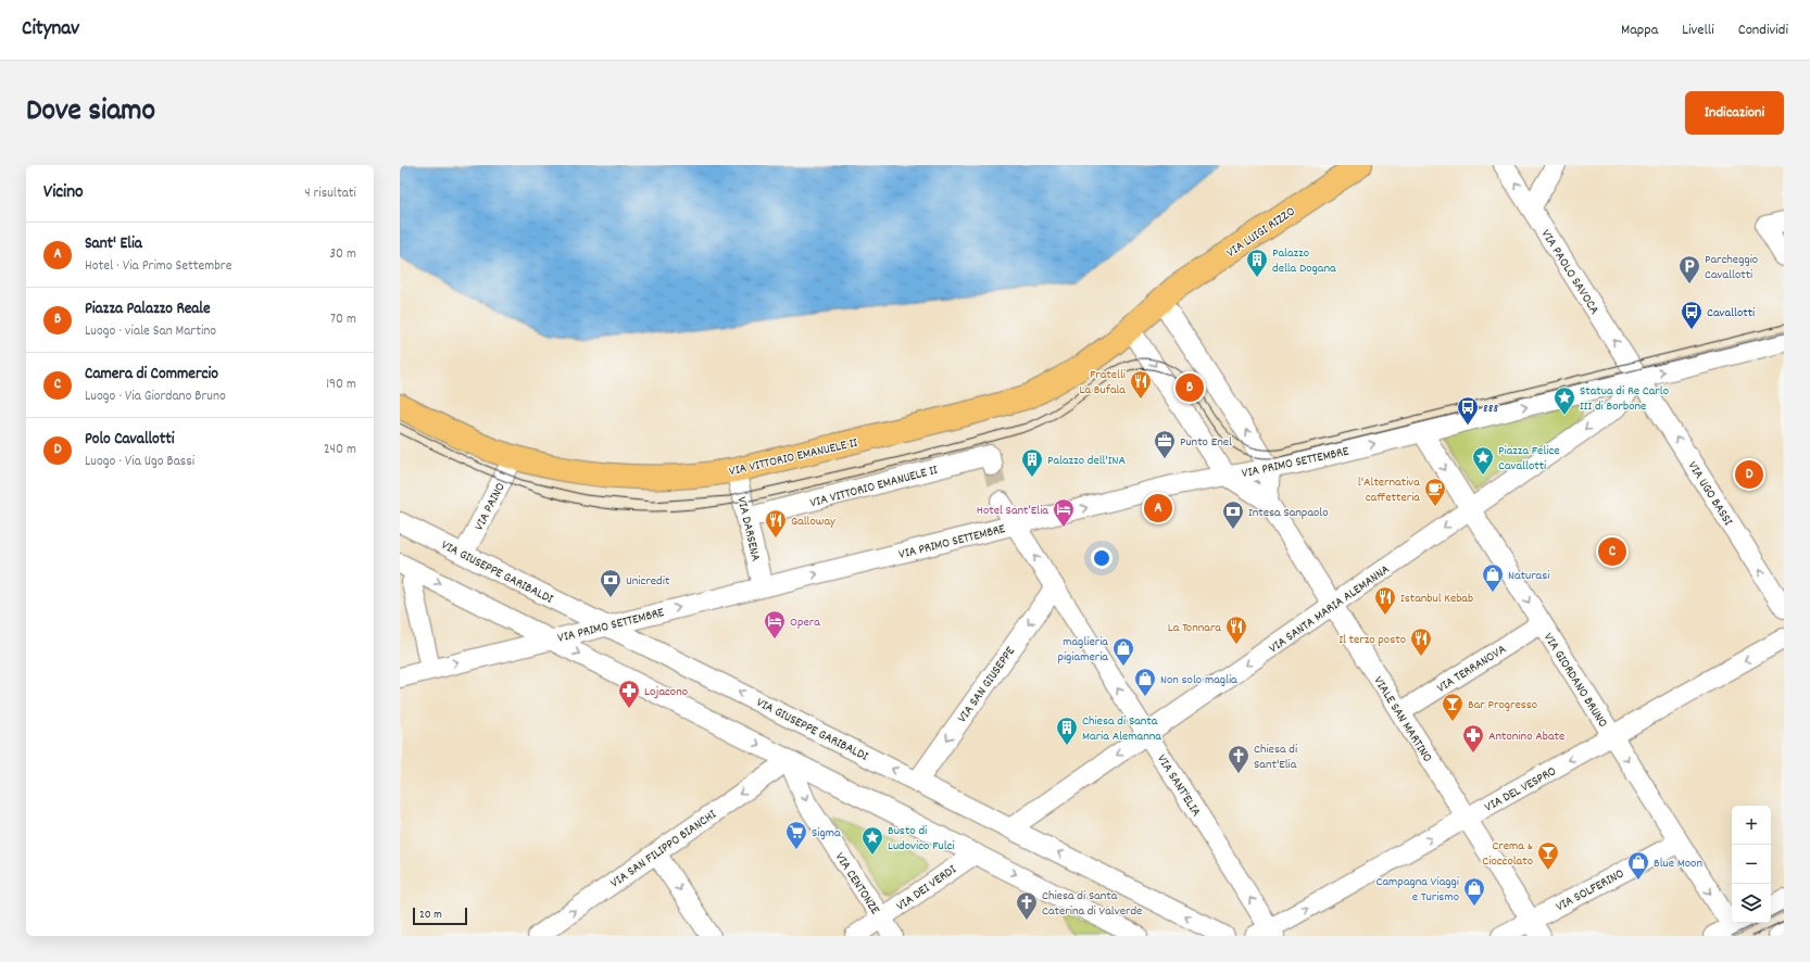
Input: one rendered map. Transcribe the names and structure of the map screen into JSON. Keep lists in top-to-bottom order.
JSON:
{
  "streets": {
    "main road": ["VIA LUIGI RIZZO", "VIA VITTORIO EMANUELE II"],
    "street": [
      "VIA PAOLO SAVOCA",
      "VIA PRIMO SETTEMBRE",
      "VIA UGO BASSI",
      "VIA PAINO",
      "VIA DARSENA",
      "VIA GIUSEPPE GARIBALDI",
      "VIA SANTA MARIA ALEMANNA",
      "VIA TERRANOVA",
      "VIA GIORDANO BRUNO",
      "VIA SAN GIUSEPPE",
      "VIALE SAN MARTINO",
      "VIA SANT'ELIA",
      "VIA DEL VESPRO",
      "VIA SAN FILIPPO BIANCHI",
      "VIA CENTONZE",
      "VIA DEI VERDI",
      "VIA SOLFERINO"
    ]
  },
  "crossings": [
    ["VIA LUIGI RIZZO", "VIA VITTORIO EMANUELE II"],
    ["VIA PAOLO SAVOCA", "VIA PRIMO SETTEMBRE"],
    ["VIA PAOLO SAVOCA", "VIA UGO BASSI"],
    ["VIA PAOLO SAVOCA", "VIA SANTA MARIA ALEMANNA"],
    ["VIA VITTORIO EMANUELE II", "VIA PAINO"],
    ["VIA VITTORIO EMANUELE II", "VIA DARSENA"],
    ["VIA PRIMO SETTEMBRE", "VIA UGO BASSI"],
    ["VIA PRIMO SETTEMBRE", "VIA DARSENA"],
    ["VIA PRIMO SETTEMBRE", "VIA GIUSEPPE GARIBALDI"],
    ["VIA PRIMO SETTEMBRE", "VIA SANTA MARIA ALEMANNA"],
    ["VIA PRIMO SETTEMBRE", "VIA GIORDANO BRUNO"],
    ["VIA PRIMO SETTEMBRE", "VIA SANT'ELIA"],
    ["VIA UGO BASSI", "VIA SANTA MARIA ALEMANNA"],
    ["VIA PAINO", "VIA GIUSEPPE GARIBALDI"],
    ["VIA GIUSEPPE GARIBALDI", "VIA SANTA MARIA ALEMANNA"],
    ["VIA GIUSEPPE GARIBALDI", "VIA SAN GIUSEPPE"],
    ["VIA SANTA MARIA ALEMANNA", "VIA GIORDANO BRUNO"],
    ["VIA SANTA MARIA ALEMANNA", "VIALE SAN MARTINO"],
    ["VIA SANTA MARIA ALEMANNA", "VIA SANT'ELIA"],
    ["VIA TERRANOVA", "VIA GIORDANO BRUNO"],
    ["VIA TERRANOVA", "VIALE SAN MARTINO"],
    ["VIA GIORDANO BRUNO", "VIA DEL VESPRO"],
    ["VIA GIORDANO BRUNO", "VIA SOLFERINO"],
    ["VIA SAN GIUSEPPE", "VIA SANT'ELIA"],
    ["VIALE SAN MARTINO", "VIA DEL VESPRO"],
    ["VIALE SAN MARTINO", "VIA SOLFERINO"],
    ["VIA SANT'ELIA", "VIA DEL VESPRO"],
    ["VIA SAN FILIPPO BIANCHI", "VIA CENTONZE"],
    ["VIA CENTONZE", "VIA DEI VERDI"]
  ],
  "one_way": [
    "VIA PAOLO SAVOCA",
    "VIA PRIMO SETTEMBRE",
    "VIA UGO BASSI",
    "VIA SANTA MARIA ALEMANNA",
    "VIA GIORDANO BRUNO",
    "VIA SAN GIUSEPPE",
    "VIA SANT'ELIA"
  ],
  "places": {
    "building": ["Palazzo della Dogana", "Palazzo dell'INA", "Chiesa di Santa Maria Alemanna"],
    "parking": ["Parcheggio Cavallotti"],
    "bus stop": ["Cavallotti", "888"],
    "restaurant": [
      "Fratelli La Bufala",
      "Galloway",
      "Istanbul Kebab",
      "La Tonnara",
      "Il terzo posto"
    ],
    "place": ["Statua di Re Carlo III di Borbone", "Piazza Felice Cavallotti", "Busto di Ludovico Fulci"],
    "office": ["Punto Enel"],
    "cafe": ["l'Alternativa caffetteria"],
    "hotel": ["Hotel Sant‘Elia", "Opera"],
    "bank": ["Intesa Sanpaolo", "Unicredit"],
    "shop": [
      "Naturasi",
      "maglieria pigiameria",
      "Non solo maglia",
      "Blue Moon",
      "Campagna Viaggi e Turismo"
    ],
    "pharmacy": ["Lojacono", "Antonino Abate"],
    "bar": ["Bar Progresso", "Crema & Cioccolato"],
    "church": ["Chiesa di Sant'Elia", "Chiesa di Santa Caterina di Valverde"],
    "supermarket": ["Sigma"]
  },
  "scale_bar": "20 m",
  "page": {
    "header": "Citynav",
    "nav": ["Mappa", "Livelli", "Condividi"],
    "title": "Dove siamo",
    "buttons": "Indicazioni",
    "heading": ["Vicino", "4 risultati"],
    "list": [
      {
        "mark": "A",
        "name": "Sant' Elia",
        "note": "Hotel · Via Primo Settembre",
        "value": "30 m"
      },
      {
        "mark": "B",
        "name": "Piazza Palazzo Reale",
        "note": "Luogo · viale San Martino",
        "value": "70 m"
      },
      {
        "mark": "C",
        "name": "Camera di Commercio",
        "note": "Luogo · Via Giordano Bruno",
        "value": "190 m"
      },
      {
        "mark": "D",
        "name": "Polo Cavallotti",
        "note": "Luogo · Via Ugo Bassi",
        "value": "240 m"
      }
    ],
    "pins": [
      "B",
      "D",
      "A",
      "C"
    ],
    "map_buttons": ["+", "−"],
    "scale": "20 m"
  }
}
